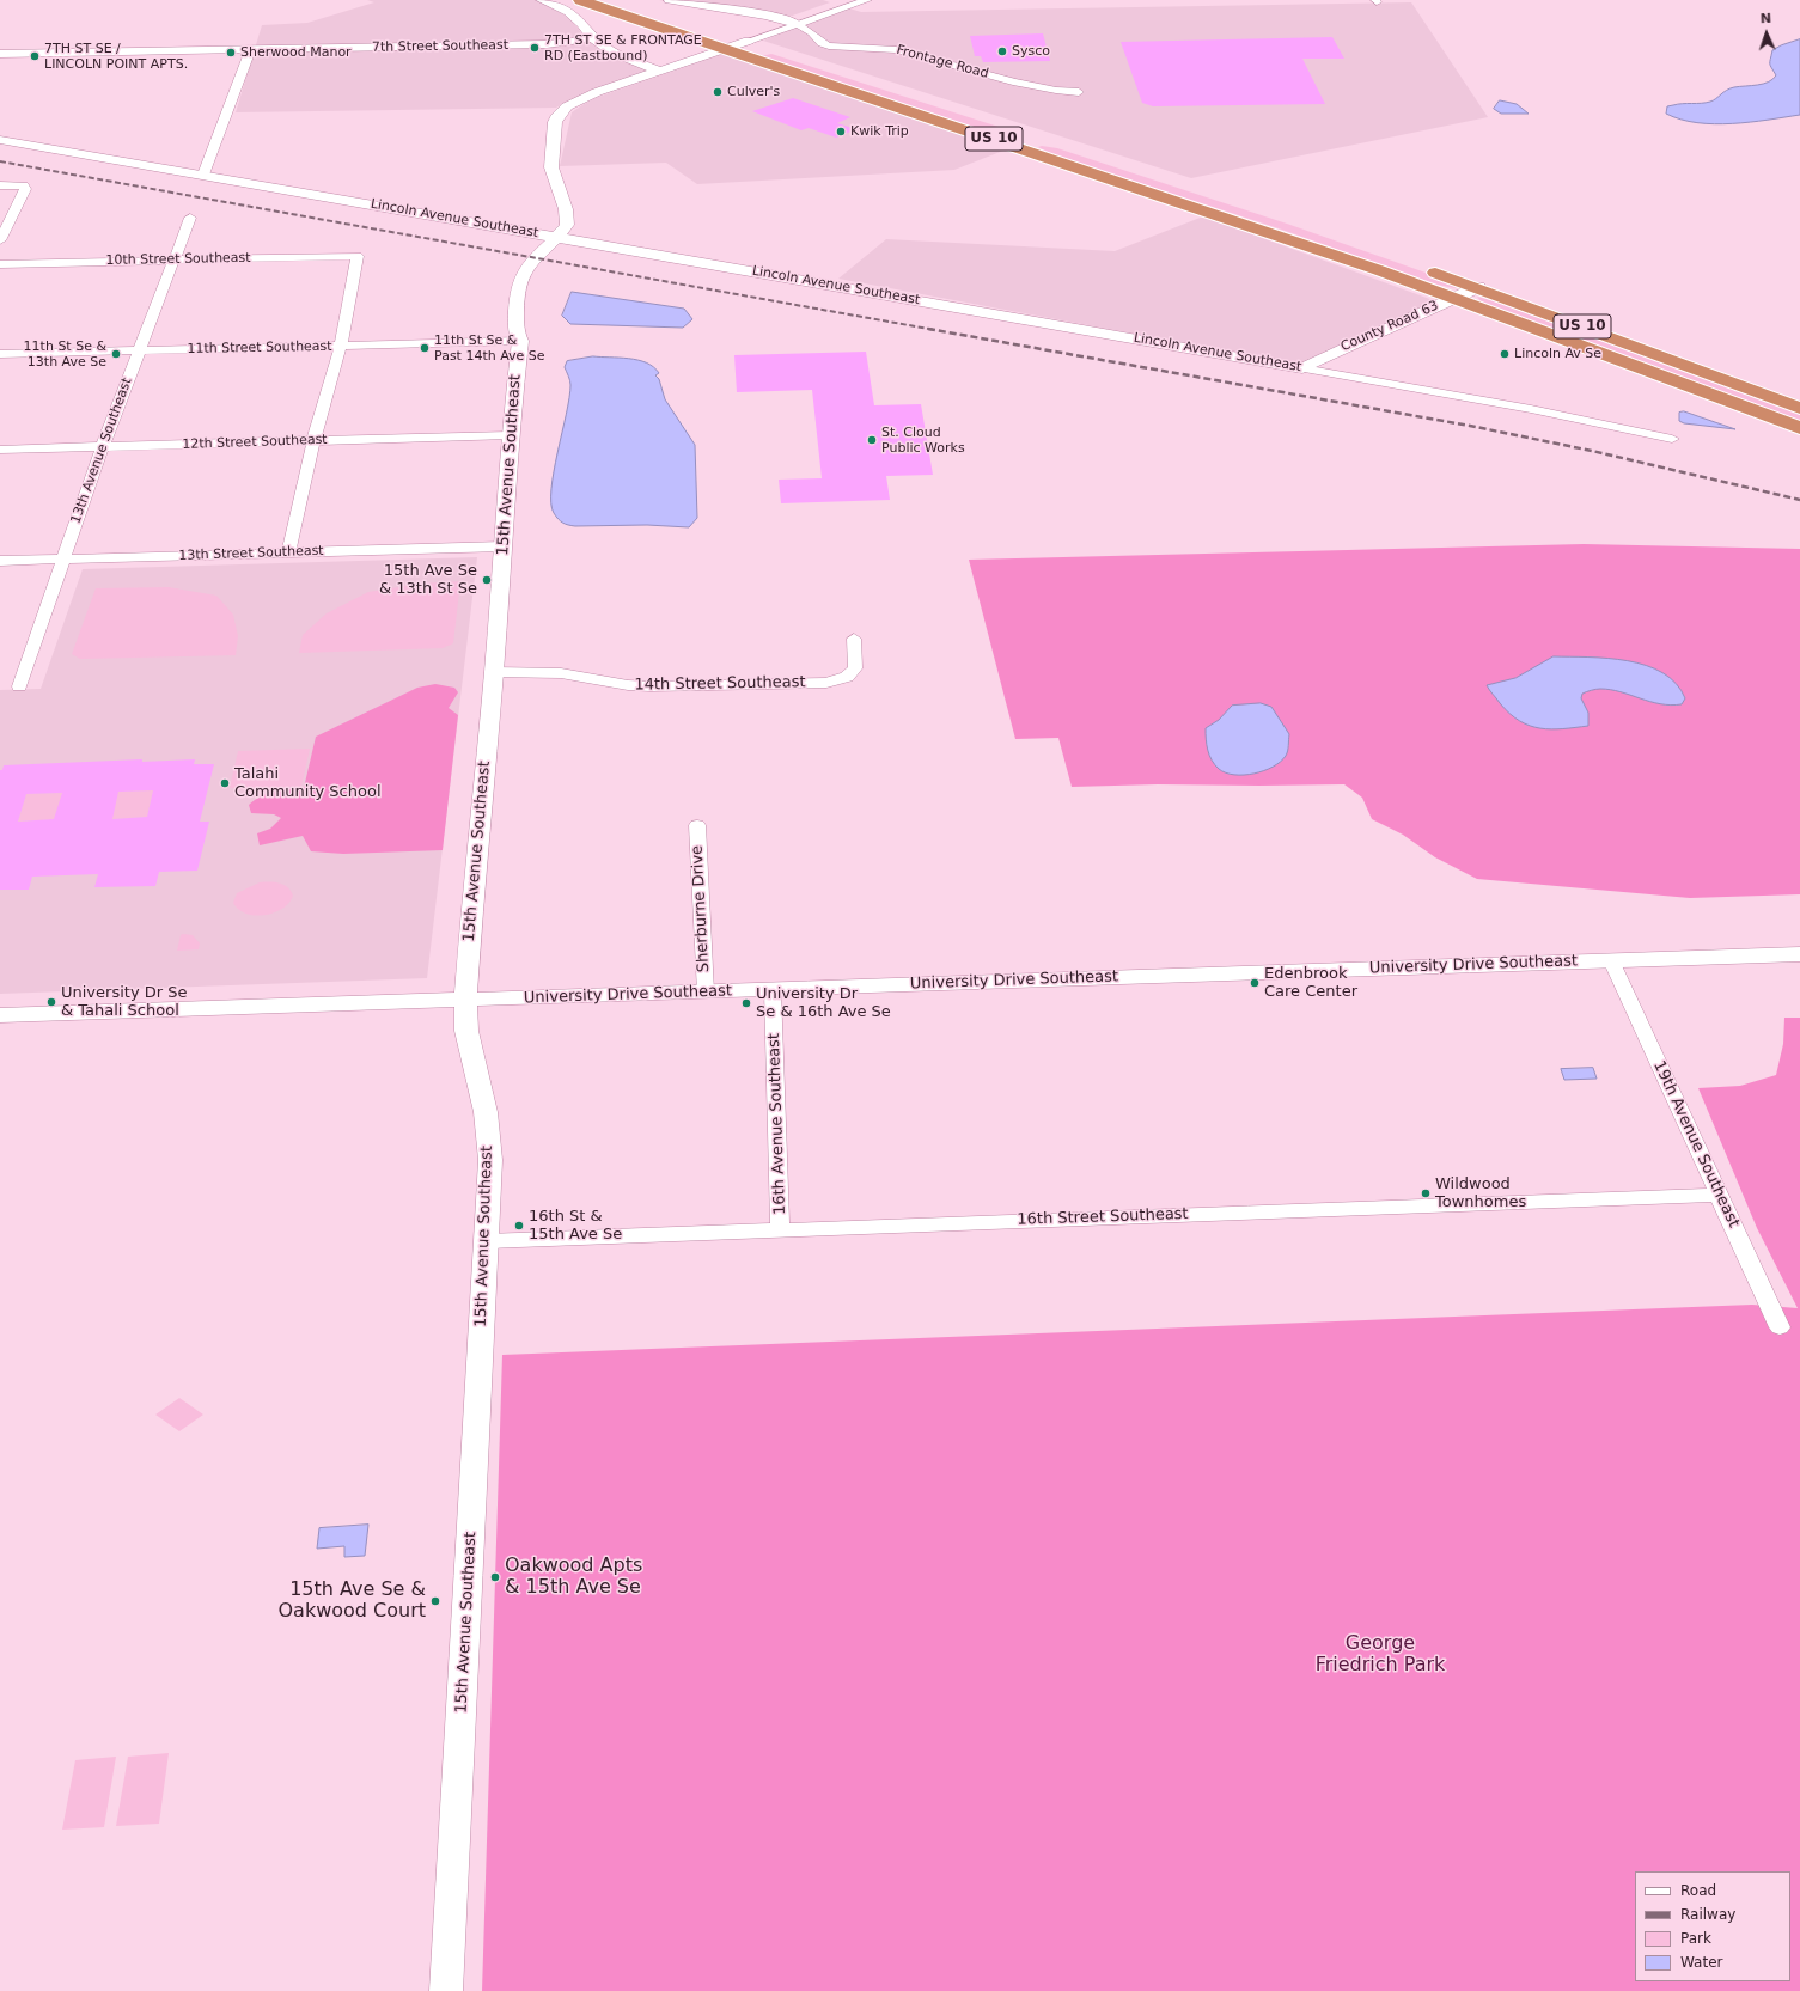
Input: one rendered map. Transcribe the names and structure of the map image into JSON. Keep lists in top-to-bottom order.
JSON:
{
  "streets": {
    "highway": ["US 10"],
    "street": [
      "7th Street Southeast",
      "Frontage Road",
      "Lincoln Avenue Southeast",
      "10th Street Southeast",
      "County Road 63",
      "11th Street Southeast",
      "12th Street Southeast",
      "13th Avenue Southeast",
      "15th Avenue Southeast",
      "13th Street Southeast",
      "14th Street Southeast",
      "Sherburne Drive",
      "University Drive Southeast",
      "16th Avenue Southeast",
      "19th Avenue Southeast",
      "16th Street Southeast"
    ]
  },
  "crossings": [
    ["US 10", "County Road 63"],
    ["US 10", "15th Avenue Southeast"],
    ["Lincoln Avenue Southeast", "County Road 63"],
    ["Lincoln Avenue Southeast", "15th Avenue Southeast"],
    ["10th Street Southeast", "11th Street Southeast"],
    ["10th Street Southeast", "13th Avenue Southeast"],
    ["11th Street Southeast", "13th Avenue Southeast"],
    ["11th Street Southeast", "15th Avenue Southeast"],
    ["12th Street Southeast", "13th Avenue Southeast"],
    ["12th Street Southeast", "15th Avenue Southeast"],
    ["13th Avenue Southeast", "13th Street Southeast"],
    ["15th Avenue Southeast", "13th Street Southeast"],
    ["15th Avenue Southeast", "14th Street Southeast"],
    ["15th Avenue Southeast", "University Drive Southeast"],
    ["15th Avenue Southeast", "16th Street Southeast"],
    ["Sherburne Drive", "University Drive Southeast"],
    ["University Drive Southeast", "16th Avenue Southeast"],
    ["University Drive Southeast", "19th Avenue Southeast"],
    ["16th Avenue Southeast", "16th Street Southeast"],
    ["19th Avenue Southeast", "16th Street Southeast"]
  ],
  "parks": ["George Friedrich Park"],
  "places": [
    "7TH ST SE & FRONTAGE RD (Eastbound)",
    "Sysco",
    "Sherwood Manor",
    "7TH ST SE / LINCOLN POINT APTS.",
    "Culver's",
    "Kwik Trip",
    "11th St Se & Past 14th Ave Se",
    "11th St Se & 13th Ave Se",
    "Lincoln Av Se",
    "St. Cloud Public Works",
    "15th Ave Se & 13th St Se",
    "Talahi Community School",
    "Edenbrook Care Center",
    "University Dr Se & Tahali School",
    "University Dr Se & 16th Ave Se",
    "Wildwood Townhomes",
    "16th St & 15th Ave Se",
    "Oakwood Apts & 15th Ave Se",
    "15th Ave Se & Oakwood Court"
  ],
  "legend": [
    "Road",
    "Railway",
    "Park",
    "Water"
  ],
  "north": "top"
}
